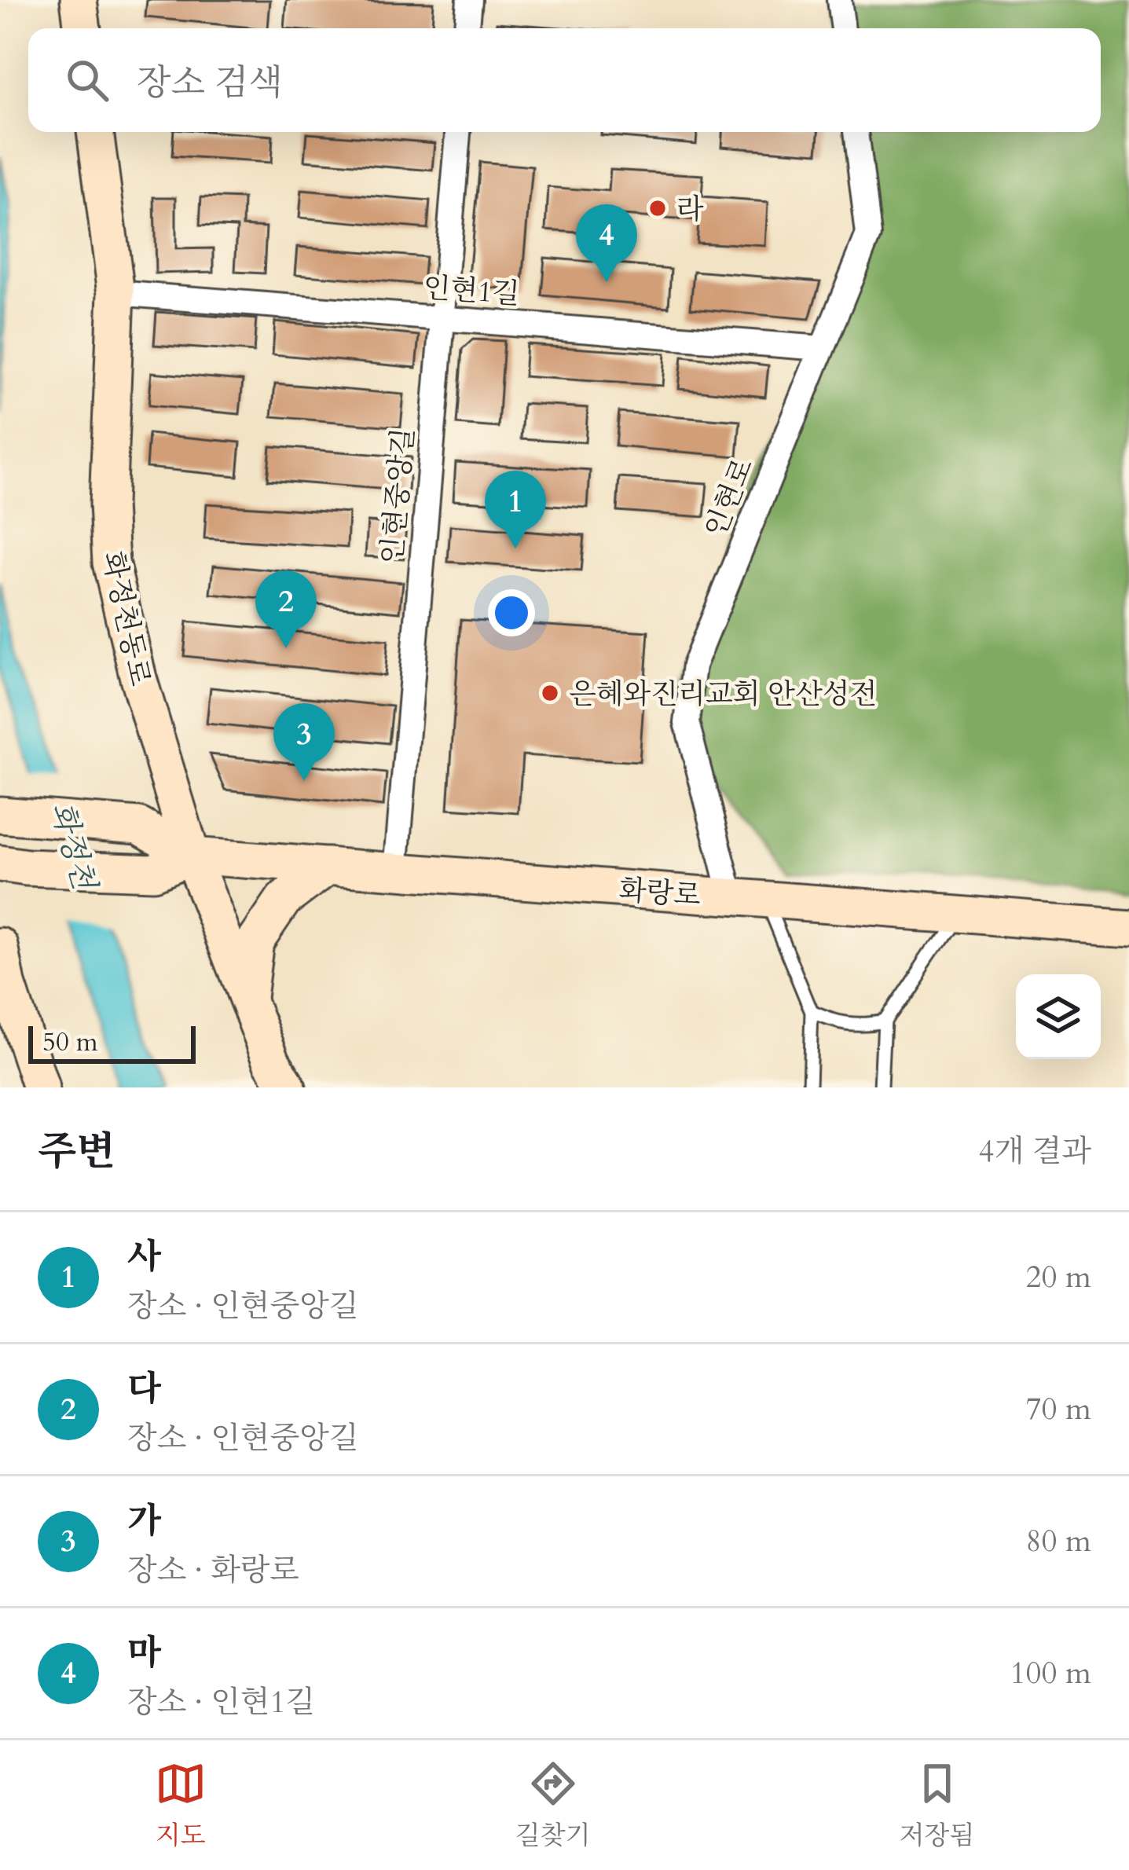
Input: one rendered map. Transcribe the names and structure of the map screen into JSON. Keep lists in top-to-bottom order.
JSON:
{
  "streets": {
    "street": [
      "인현1길",
      "인현중앙길",
      "인현로",
      "화정천동로",
      "화랑로"
    ]
  },
  "crossings": [
    ["인현1길", "인현중앙길"],
    ["인현1길", "인현로"],
    ["인현1길", "화정천동로"],
    ["인현중앙길", "화랑로"],
    ["인현로", "화랑로"],
    ["화정천동로", "화랑로"]
  ],
  "water": ["화정천"],
  "places": ["라", "은혜와진리교회 안산성전"],
  "scale_bar": "50 m",
  "page": {
    "search": "장소 검색",
    "pins": [
      "4",
      "1",
      "2",
      "3"
    ],
    "scale": "50 m",
    "heading": ["주변", "4개 결과"],
    "list": [
      {
        "mark": "1",
        "name": "사",
        "note": "장소 · 인현중앙길",
        "value": "20 m"
      },
      {
        "mark": "2",
        "name": "다",
        "note": "장소 · 인현중앙길",
        "value": "70 m"
      },
      {
        "mark": "3",
        "name": "가",
        "note": "장소 · 화랑로",
        "value": "80 m"
      },
      {
        "mark": "4",
        "name": "마",
        "note": "장소 · 인현1길",
        "value": "100 m"
      }
    ],
    "nav": ["지도", "길찾기", "저장됨"]
  }
}
